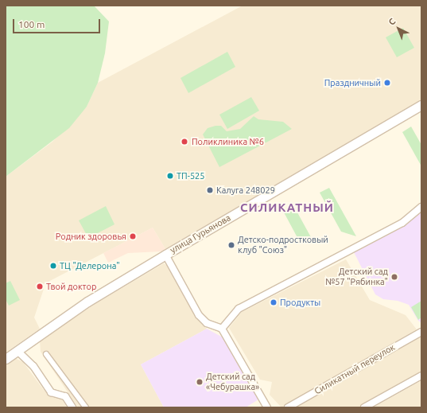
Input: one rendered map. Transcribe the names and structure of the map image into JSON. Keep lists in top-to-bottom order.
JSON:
{
  "streets": {
    "street": ["улица Гурьянова", "Силикатный переулок"]
  },
  "districts": ["СИЛИКАТНЫЙ"],
  "places": [
    "Праздничный",
    "Поликлиника №6",
    "ТП-525",
    "Калуга 248029",
    "Родник здоровья",
    "Детско-подростковый клуб \"Союз\"",
    "ТЦ \"Делерона\"",
    "Детский сад №57 \"Рябинка\"",
    "Твой доктор",
    "Продукты",
    "Детский сад «Чебурашка»"
  ],
  "scale_bar": "100 m",
  "north": "top left"
}
